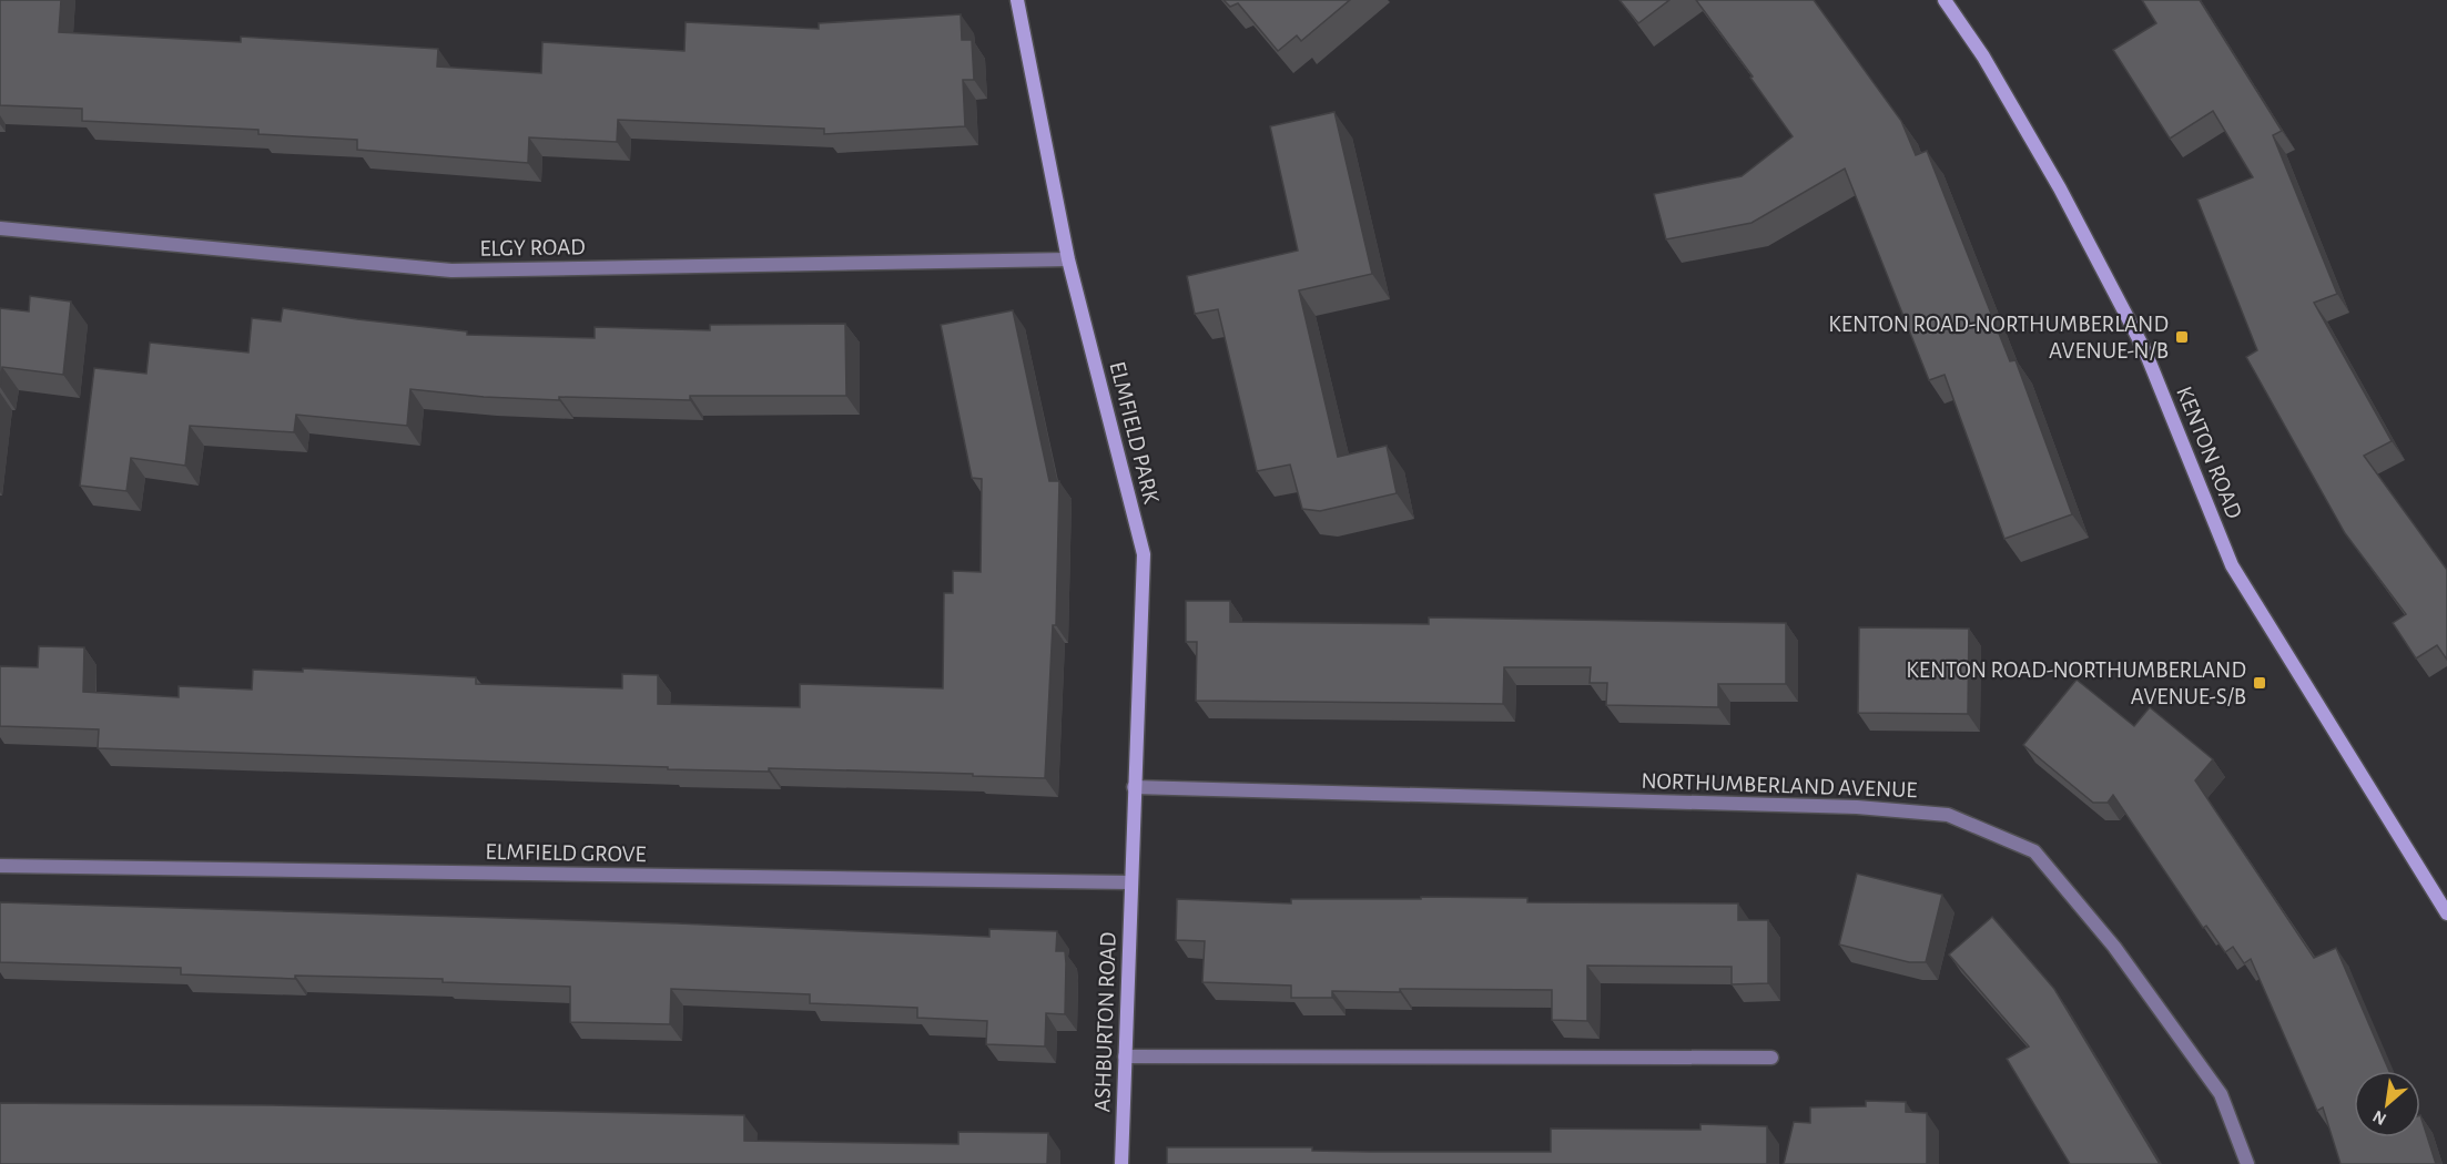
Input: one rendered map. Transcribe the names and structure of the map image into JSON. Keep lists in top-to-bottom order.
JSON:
{
  "streets": {
    "street": [
      "ELGY ROAD",
      "ELMFIELD PARK",
      "KENTON ROAD",
      "NORTHUMBERLAND AVENUE",
      "ELMFIELD GROVE",
      "ASHBURTON ROAD"
    ]
  },
  "crossings": [
    ["ELGY ROAD", "ELMFIELD PARK"],
    ["ELMFIELD PARK", "NORTHUMBERLAND AVENUE"],
    ["ELMFIELD PARK", "ELMFIELD GROVE"],
    ["ELMFIELD PARK", "ASHBURTON ROAD"],
    ["ELMFIELD GROVE", "ASHBURTON ROAD"]
  ],
  "places": {
    "transit": ["KENTON ROAD-NORTHUMBERLAND AVENUE-N/B", "KENTON ROAD-NORTHUMBERLAND AVENUE-S/B"]
  },
  "north": "bottom left"
}
